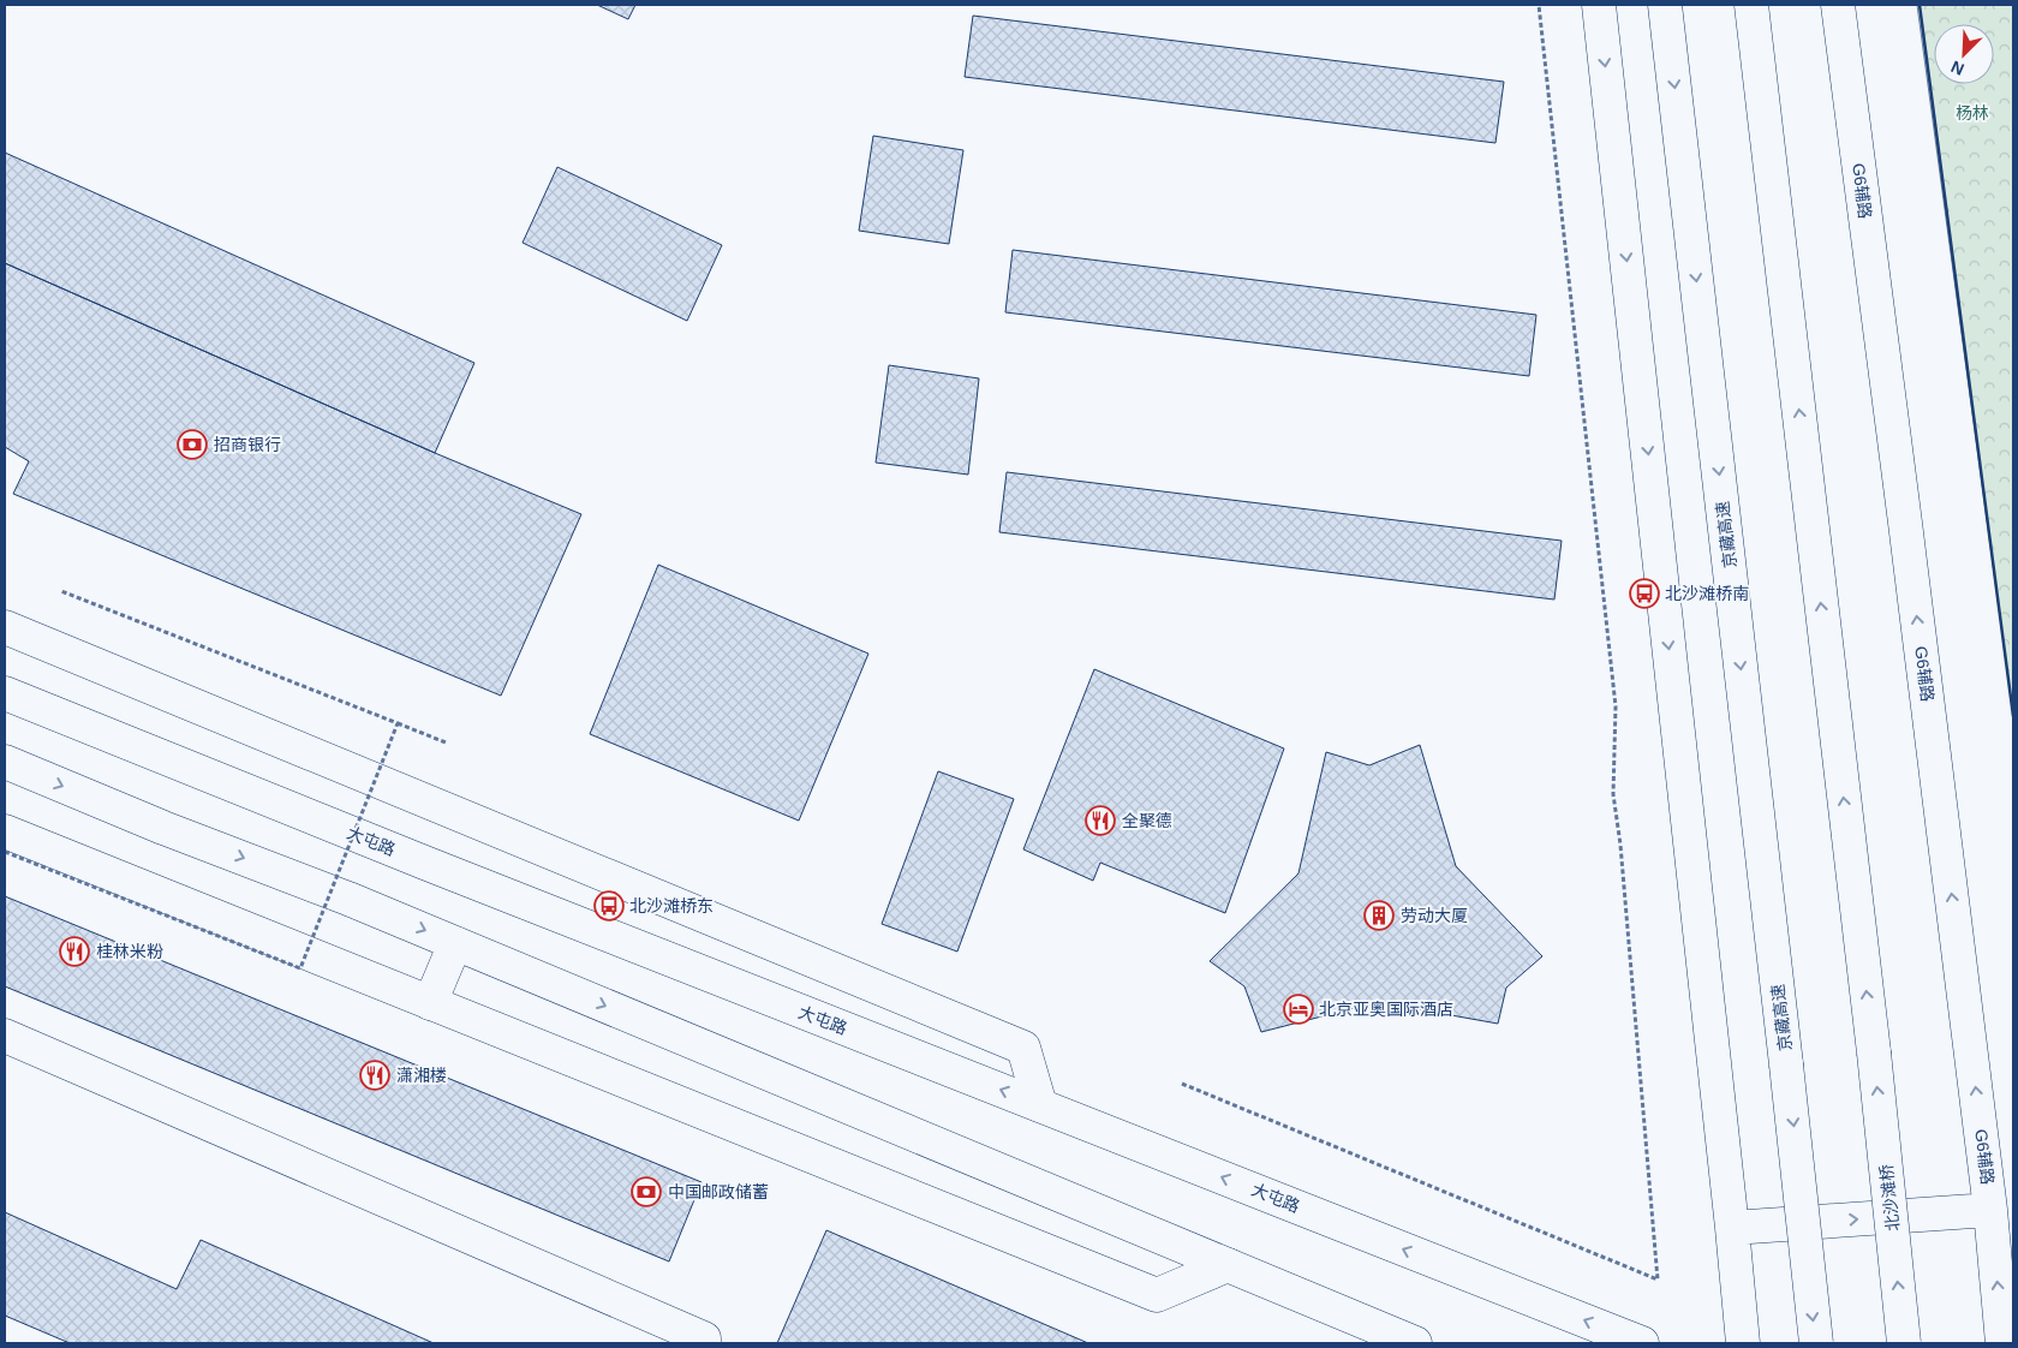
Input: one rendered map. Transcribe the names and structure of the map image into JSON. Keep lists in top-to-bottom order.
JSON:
{
  "streets": {
    "main road": [
      "G6辅路",
      "京藏高速",
      "大屯路",
      "北沙滩桥"
    ]
  },
  "parks": ["杨林"],
  "places": {
    "bank": ["招商银行", "中国邮政储蓄"],
    "bus stop": ["北沙滩桥南", "北沙滩桥东"],
    "restaurant": ["全聚德", "桂林米粉", "潇湘楼"],
    "building": ["劳动大厦"],
    "hotel": ["北京亚奥国际酒店"]
  },
  "north": "bottom left"
}
